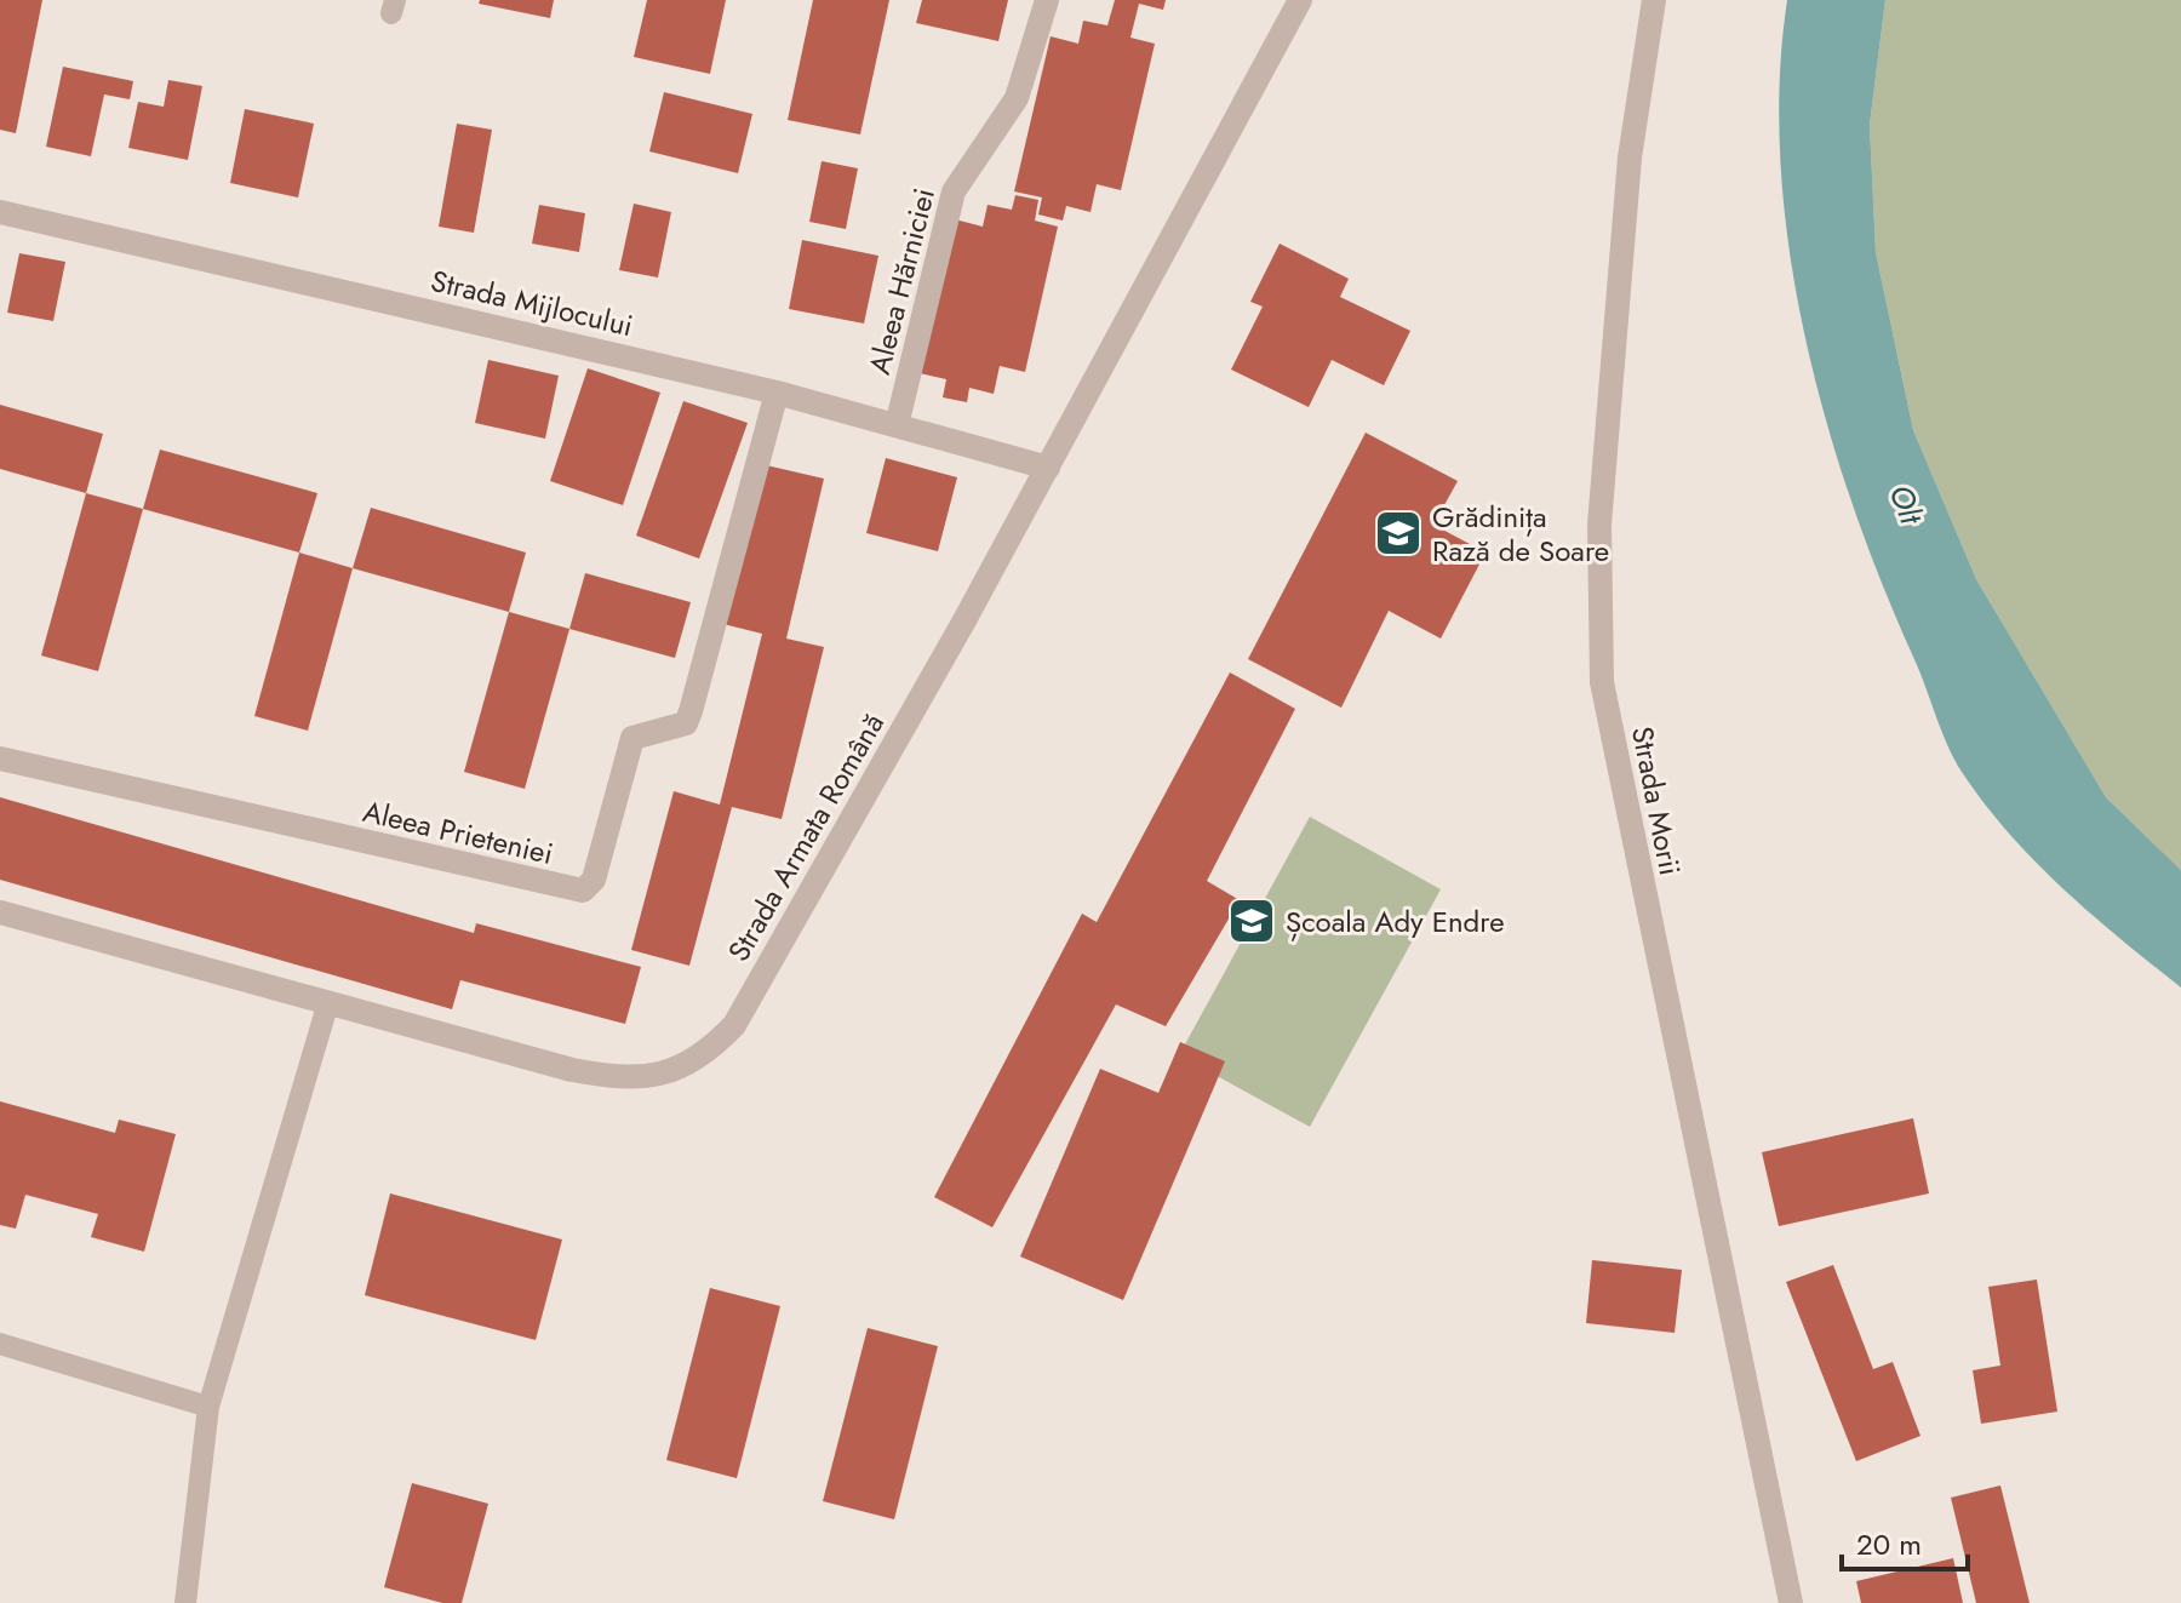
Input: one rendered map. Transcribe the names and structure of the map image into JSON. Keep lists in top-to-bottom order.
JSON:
{
  "streets": {
    "street": [
      "Aleea Hărniciei",
      "Strada Mijlocului",
      "Strada Morii",
      "Aleea Prieteniei",
      "Strada Armata Română"
    ]
  },
  "crossings": [
    ["Aleea Hărniciei", "Strada Mijlocului"],
    ["Strada Mijlocului", "Aleea Prieteniei"],
    ["Strada Mijlocului", "Strada Armata Română"]
  ],
  "water": ["Olt"],
  "places": {
    "school or university": ["Grădinița Rază de Soare", "Școala Ady Endre"]
  },
  "scale_bar": "20 m"
}
